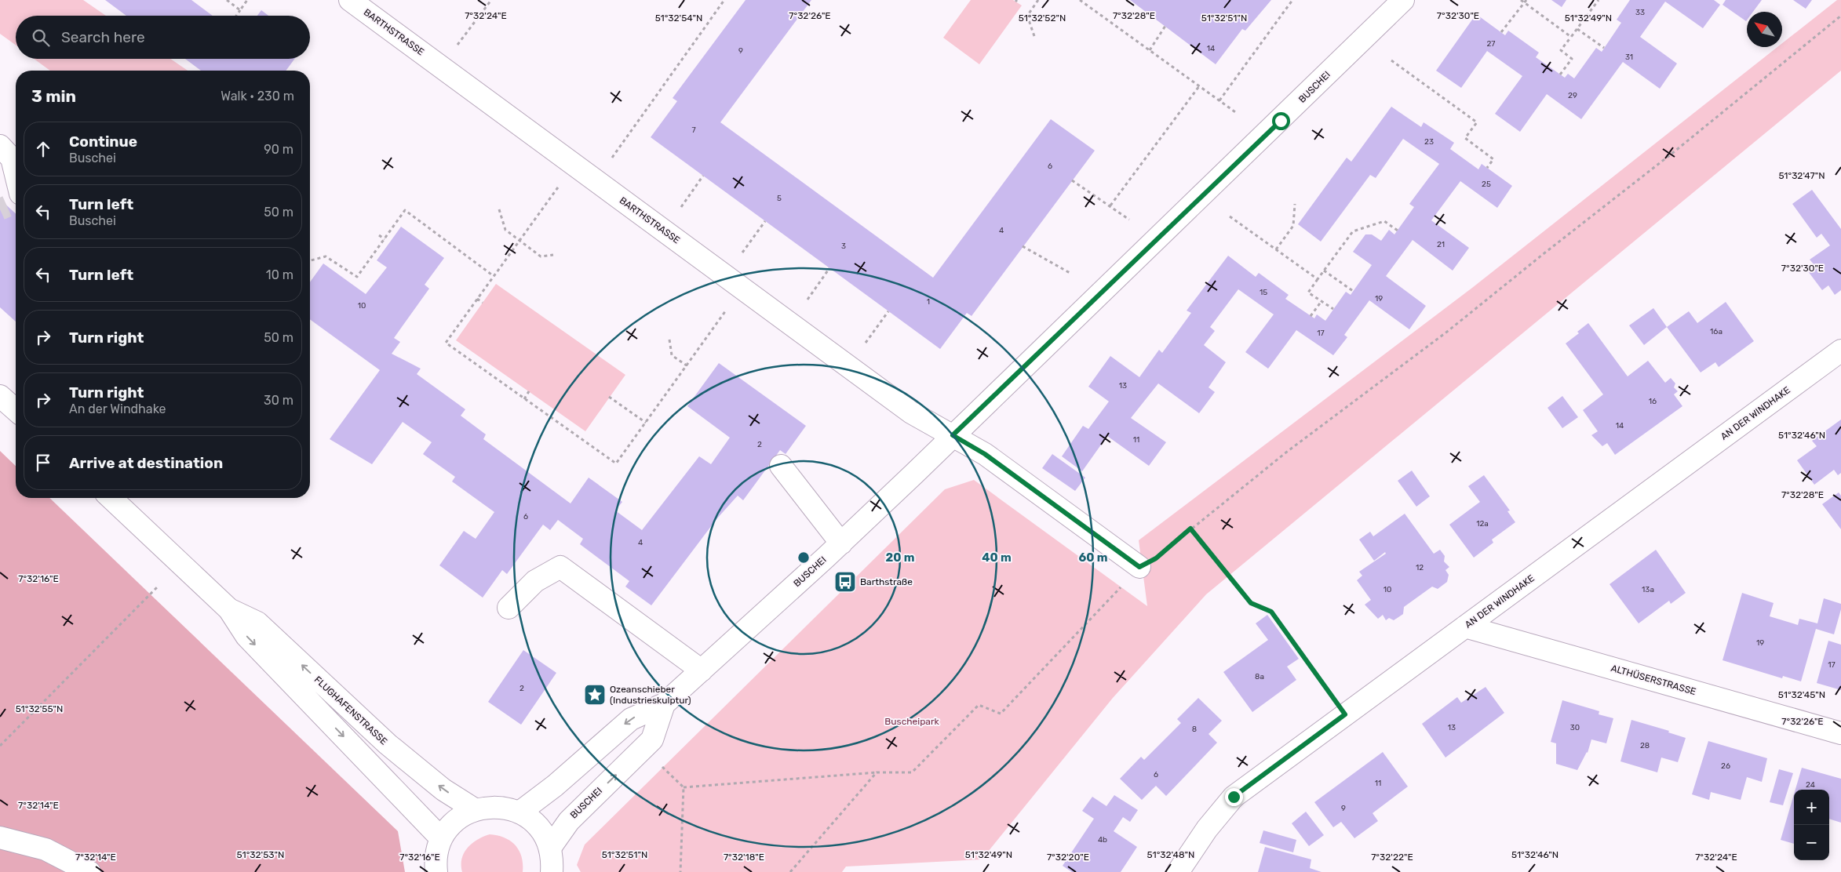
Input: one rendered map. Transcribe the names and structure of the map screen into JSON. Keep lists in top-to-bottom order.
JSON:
{
  "streets": {
    "street": [
      "BARTHSTRASSE",
      "BUSCHEI",
      "AN DER WINDHAKE",
      "ALTHÜSERSTRASSE",
      "FLUGHAFENSTRASSE"
    ]
  },
  "crossings": [
    ["BARTHSTRASSE", "BUSCHEI"],
    ["AN DER WINDHAKE", "ALTHÜSERSTRASSE"]
  ],
  "parks": ["Buscheipark"],
  "places": {
    "bus stop": ["Barthstraße"],
    "place": ["Ozeanschieber (Industrieskulptur)"]
  },
  "house_numbers": [
    "33",
    "27",
    "14",
    "9",
    "31",
    "29",
    "7",
    "23",
    "6",
    "25",
    "5",
    "4",
    "21",
    "3",
    "15",
    "19",
    "1",
    "10",
    "16a",
    "17",
    "13",
    "16",
    "14",
    "11",
    "2",
    "6",
    "12a",
    "4",
    "12",
    "10",
    "13a",
    "19",
    "17",
    "8a",
    "2",
    "13",
    "30",
    "8",
    "28",
    "26",
    "6",
    "11",
    "24",
    "9",
    "4b"
  ],
  "north": "top left",
  "page": {
    "search": "Search here",
    "heading": ["3 min", "Walk · 230 m"],
    "list": [
      ["Continue", "Buschei", "90 m"],
      ["Turn left", "Buschei", "50 m"],
      ["Turn left", "10 m"],
      ["Turn right", "50 m"],
      ["Turn right", "An der Windhake", "30 m"],
      "Arrive at destination"
    ],
    "map_buttons": ["+", "−"]
  },
  "coordinates": [
    "7°32'28\"E",
    "7°32'24\"E",
    "7°32'30\"E",
    "7°32'26\"E",
    "51°32'54\"N",
    "51°32'52\"N",
    "51°32'51\"N",
    "51°32'49\"N",
    "51°32'47\"N",
    "51°32'46\"N",
    "7°32'16\"E",
    "51°32'45\"N",
    "51°32'55\"N",
    "7°32'14\"E",
    "51°32'53\"N",
    "51°32'48\"N",
    "7°32'18\"E",
    "7°32'20\"E",
    "7°32'22\"E"
  ],
  "rings": ["20 m", "40 m", "60 m"]
}
